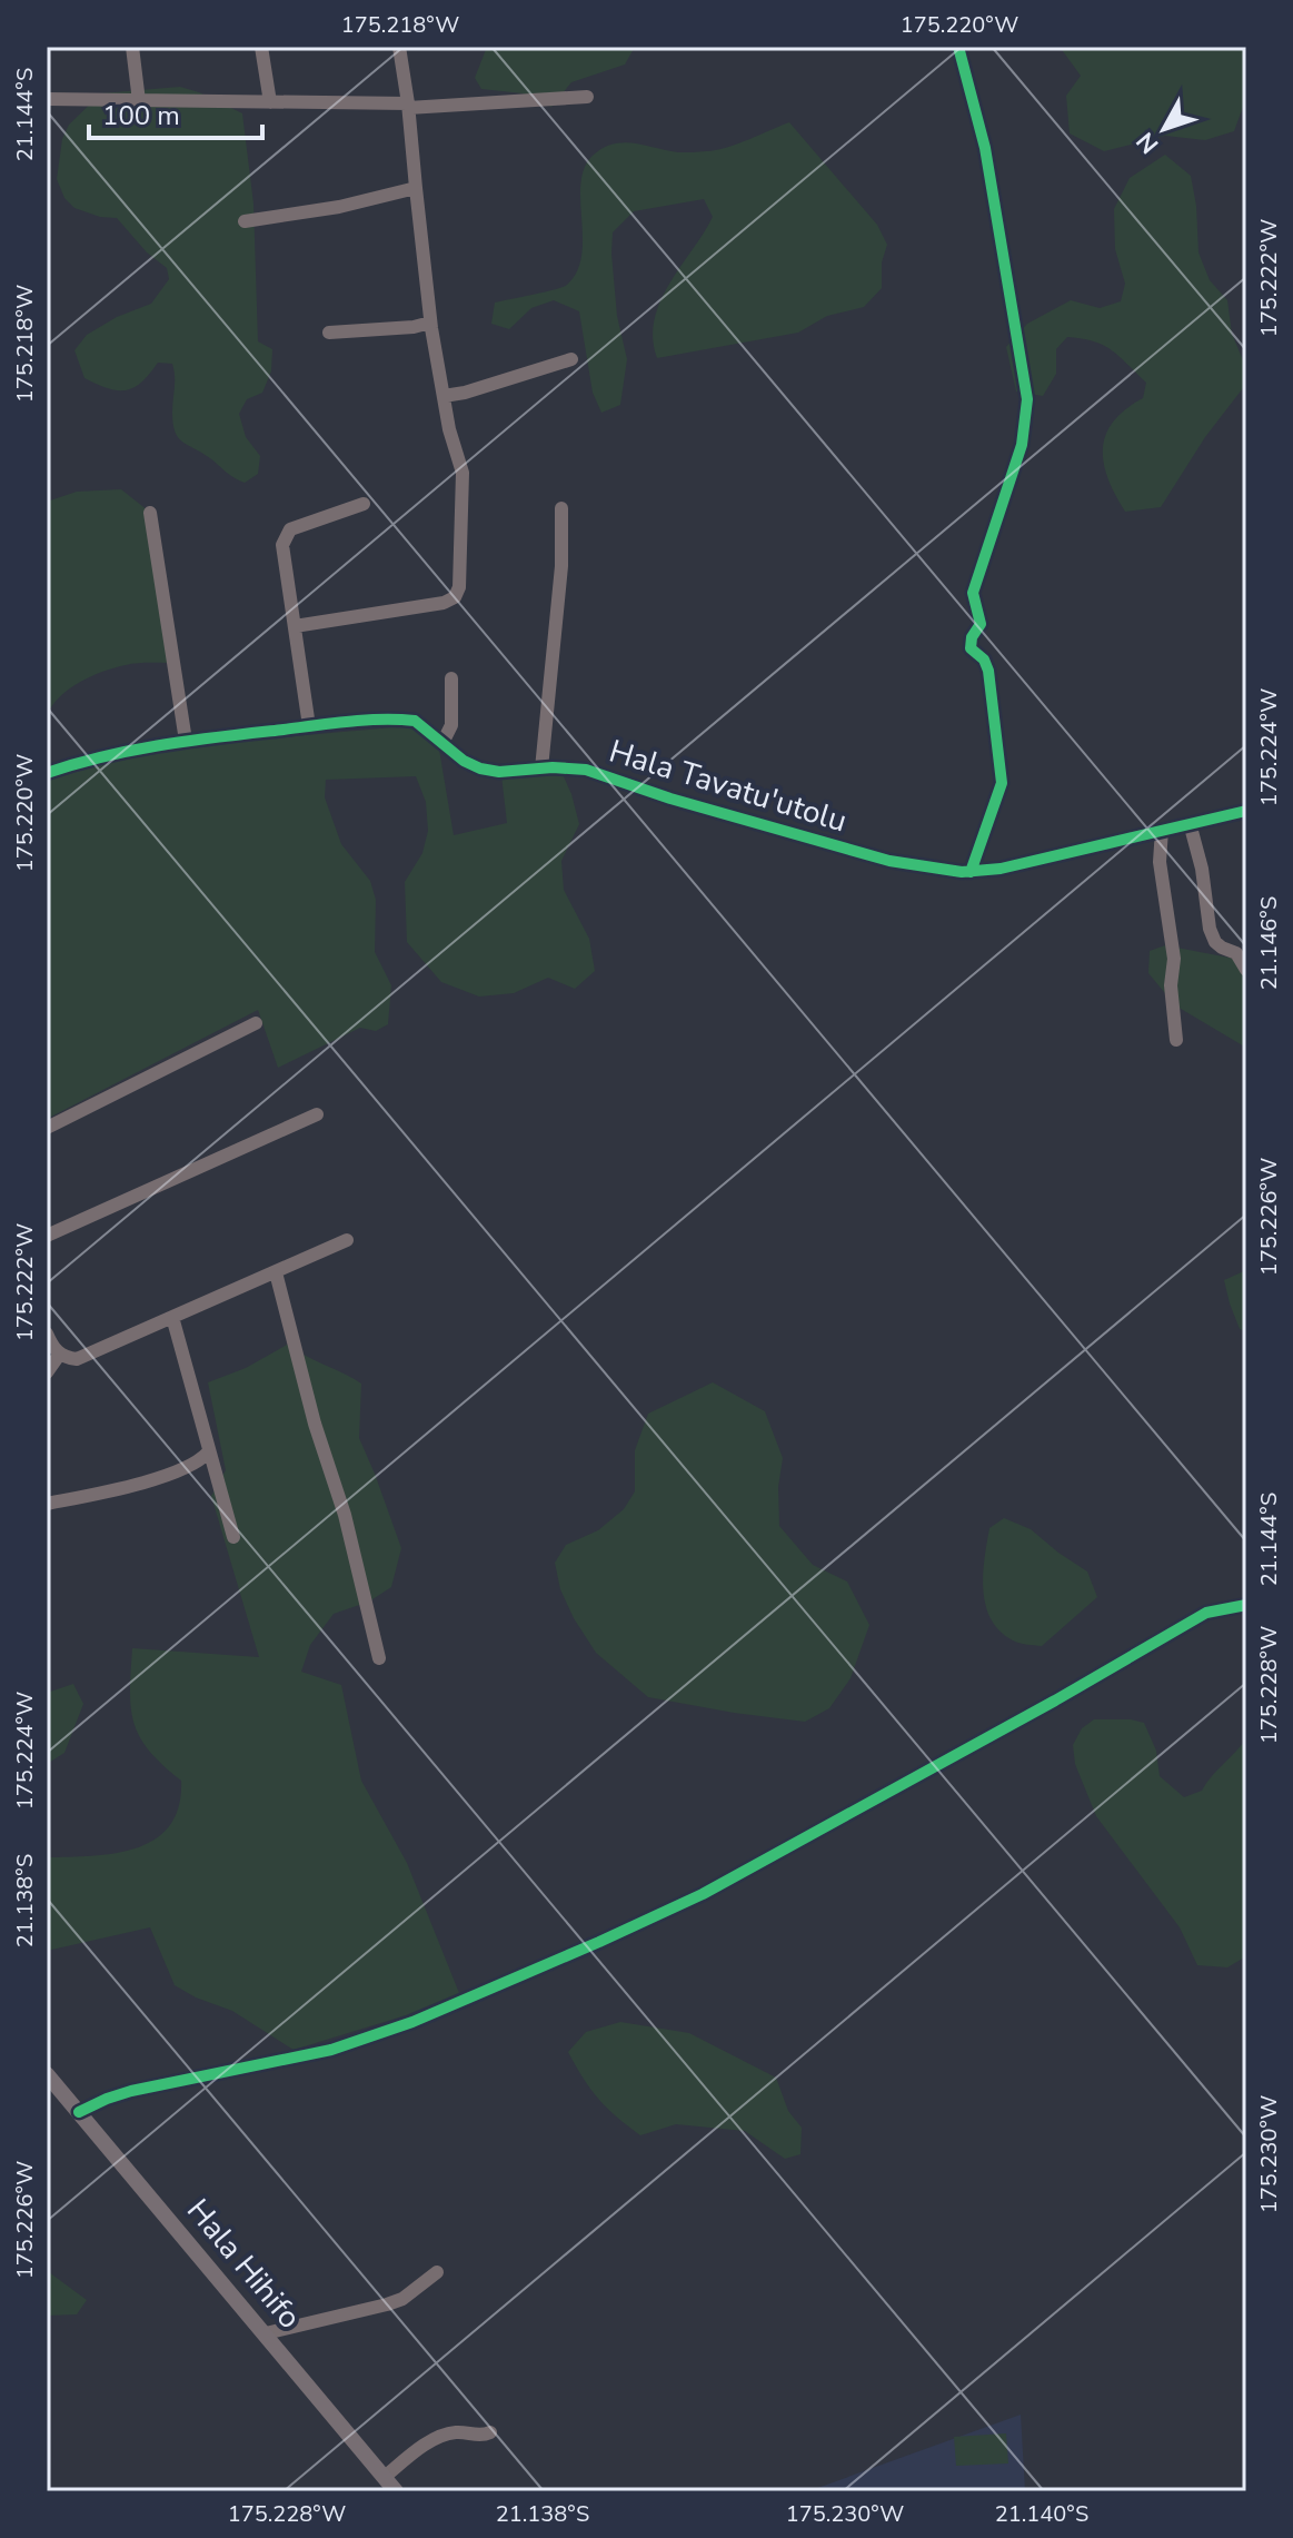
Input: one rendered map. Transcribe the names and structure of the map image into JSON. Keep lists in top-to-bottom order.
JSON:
{
  "streets": {
    "main road": ["Hala Hihifo"],
    "street": ["Hala Tavatu'utolu"]
  },
  "scale_bar": "100 m",
  "north": "bottom left",
  "coordinates": [
    "175.218°W",
    "175.220°W",
    "21.144°S",
    "175.222°W",
    "175.224°W",
    "21.146°S",
    "175.226°W",
    "175.228°W",
    "21.138°S",
    "175.230°W",
    "21.140°S"
  ]
}
